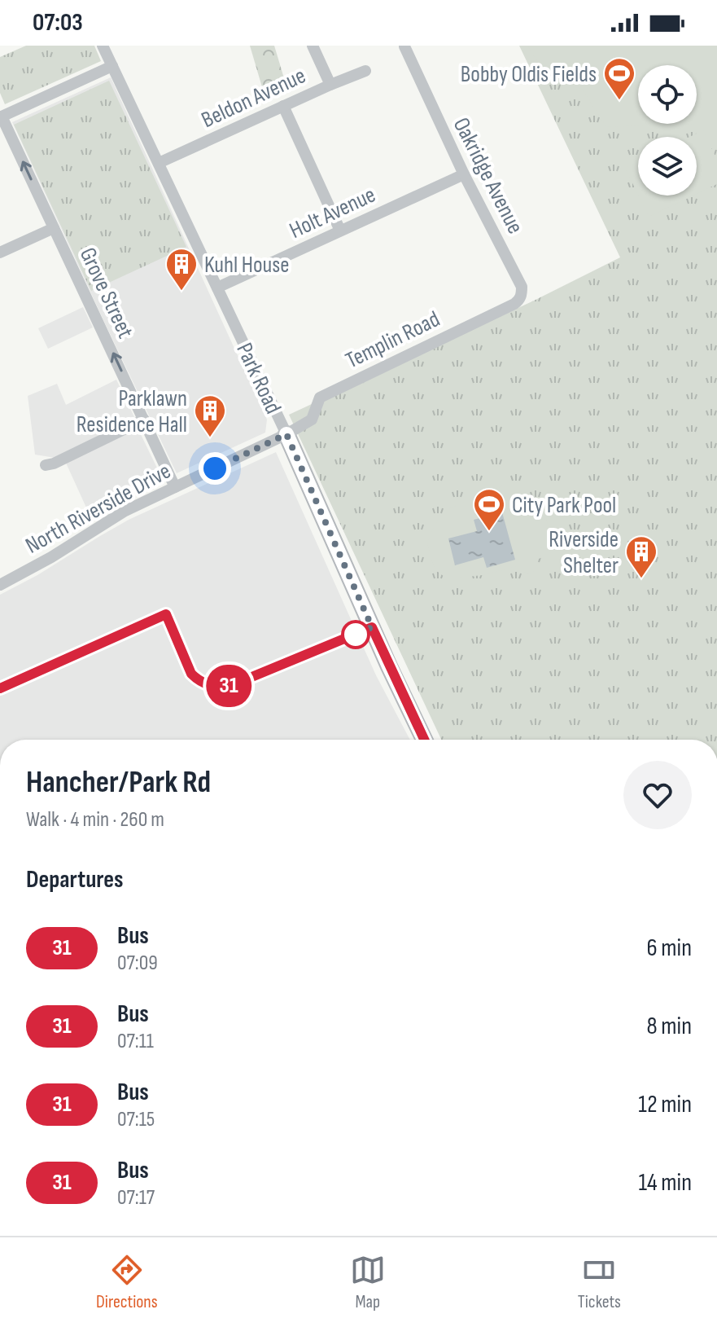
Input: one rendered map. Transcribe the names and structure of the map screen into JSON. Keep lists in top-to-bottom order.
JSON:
{
  "streets": {
    "main road": ["Park Road"],
    "street": [
      "Beldon Avenue",
      "Oakridge Avenue",
      "Holt Avenue",
      "Grove Street",
      "Templin Road",
      "North Riverside Drive"
    ]
  },
  "crossings": [
    ["Beldon Avenue", "Park Road"],
    ["Oakridge Avenue", "Holt Avenue"],
    ["Oakridge Avenue", "Templin Road"],
    ["Holt Avenue", "Park Road"],
    ["Grove Street", "North Riverside Drive"],
    ["Templin Road", "Park Road"],
    ["Templin Road", "North Riverside Drive"],
    ["Park Road", "North Riverside Drive"]
  ],
  "one_way": ["Grove Street"],
  "places": {
    "sports": ["Bobby Oldis Fields", "City Park Pool"],
    "building": ["Kuhl House", "Parklawn Residence Hall", "Riverside Shelter"]
  },
  "lines": ["bus line 31"],
  "page": {
    "status": "07:03",
    "on_map": "31",
    "heading": [
      ["Hancher/Park Rd", "Walk · 4 min · 260 m"],
      "Departures"
    ],
    "list": [
      {
        "mark": "31",
        "name": "Bus",
        "note": "07:09",
        "value": "6 min"
      },
      {
        "mark": "31",
        "name": "Bus",
        "note": "07:11",
        "value": "8 min"
      },
      {
        "mark": "31",
        "name": "Bus",
        "note": "07:15",
        "value": "12 min"
      },
      {
        "mark": "31",
        "name": "Bus",
        "note": "07:17",
        "value": "14 min"
      }
    ],
    "tabs": ["Directions", "Map", "Tickets"]
  }
}
